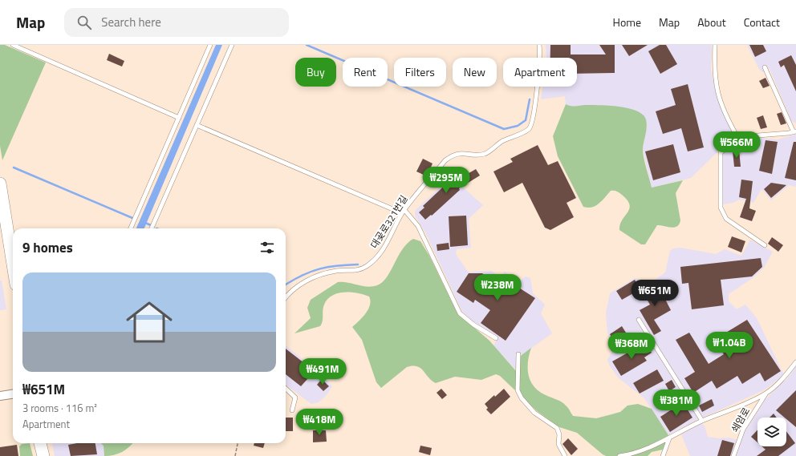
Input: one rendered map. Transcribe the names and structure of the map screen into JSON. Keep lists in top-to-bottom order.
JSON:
{
  "streets": {
    "lane": ["대곶로321번길", "쇄암로"]
  },
  "page": {
    "header": "Map",
    "search": "Search here",
    "nav": [
      "Home",
      "Map",
      "About",
      "Contact"
    ],
    "chip": [
      "Buy",
      "Rent",
      "Filters",
      "New",
      "Apartment"
    ],
    "price": [
      "₩566M",
      "₩295M",
      "₩238M",
      "₩651M",
      "₩1.04B",
      "₩368M",
      "₩491M",
      "₩381M",
      "₩418M"
    ],
    "heading": "9 homes",
    "list": [
      {
        "name": "₩651M",
        "note": "3 rooms · 116 m² · Apartment"
      }
    ]
  }
}
